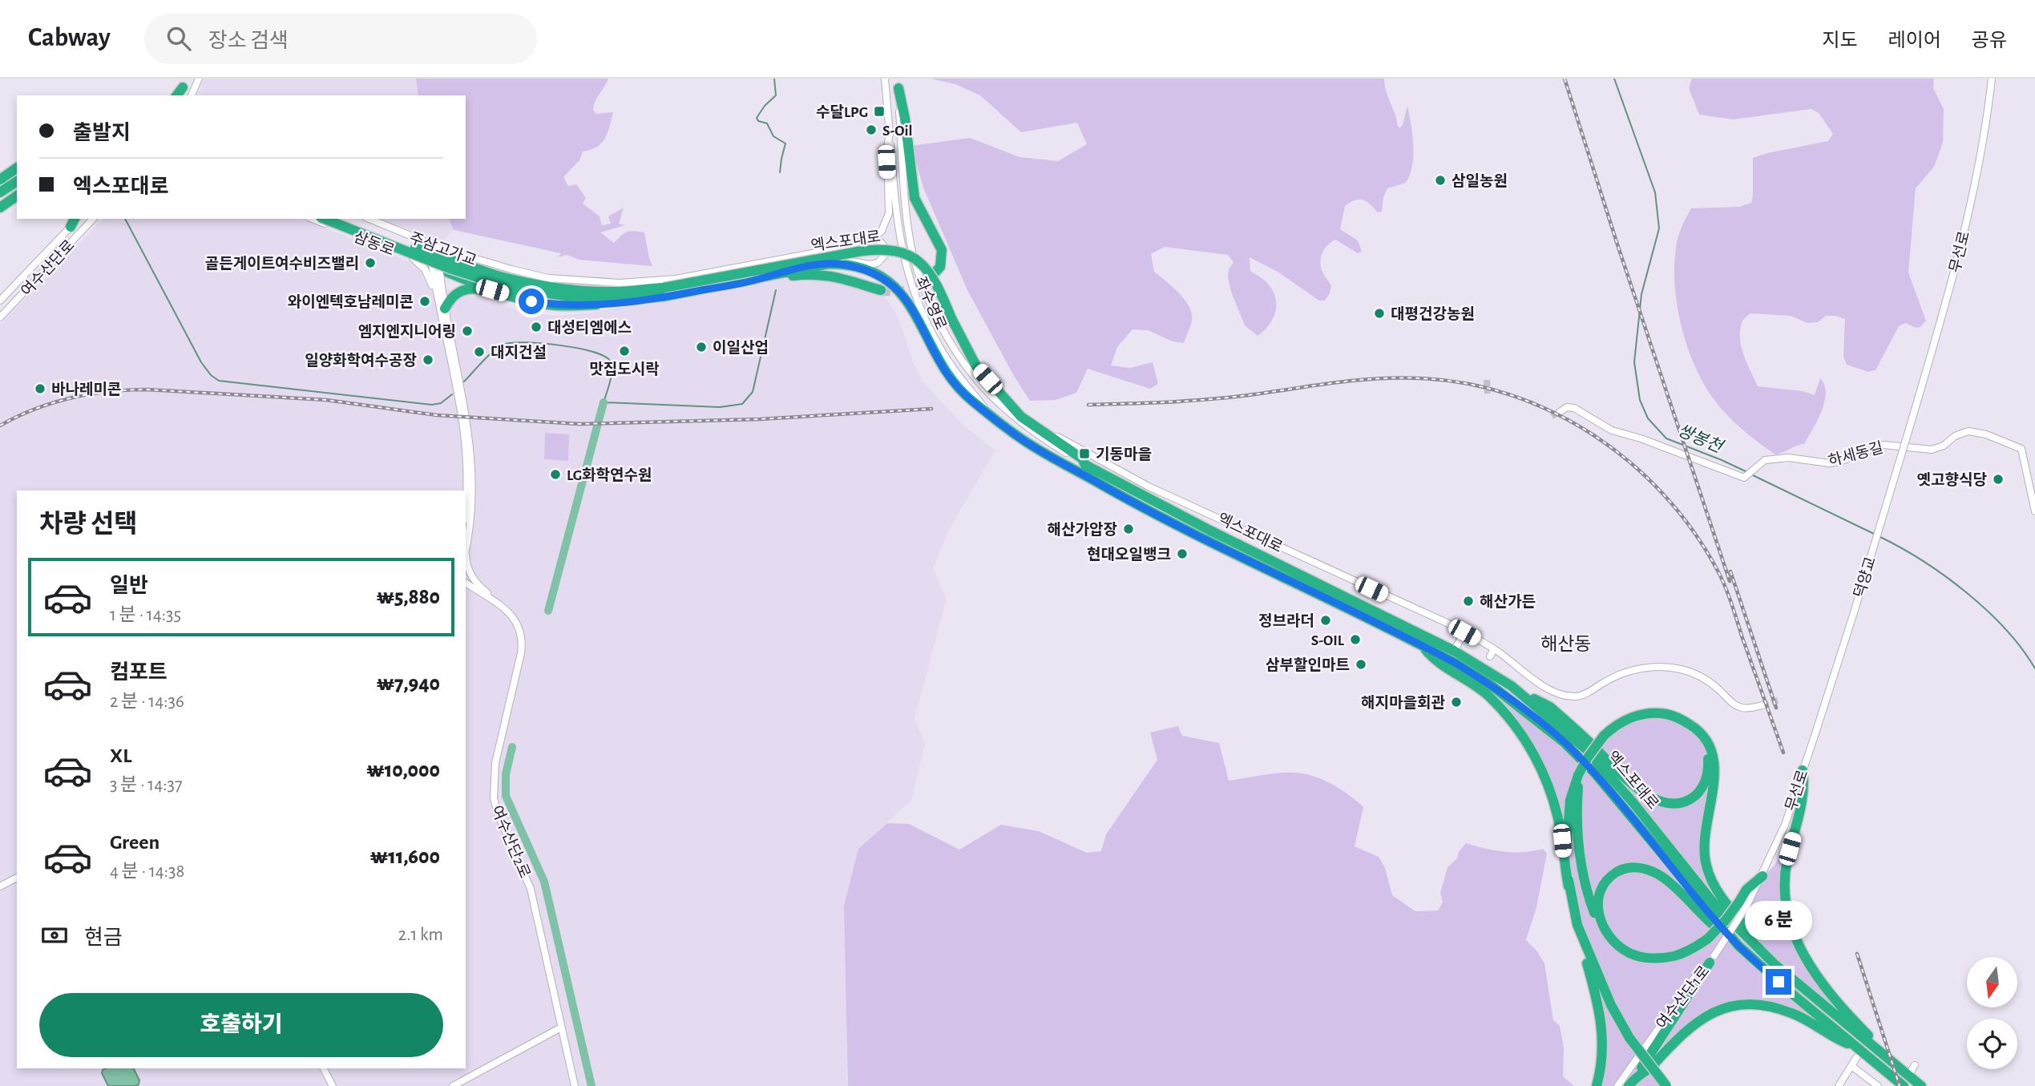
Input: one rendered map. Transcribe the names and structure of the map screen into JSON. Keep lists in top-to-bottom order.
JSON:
{
  "streets": {
    "highway": ["엑스포대로", "주삼고가교"],
    "street": [
      "삼동로",
      "무선로",
      "여수산단로",
      "좌수영로",
      "하세동길",
      "덕양교",
      "여수산단2로",
      "여수산단1로"
    ]
  },
  "crossings": [
    ["엑스포대로", "주삼고가교"],
    ["엑스포대로", "좌수영로"],
    ["무선로", "덕양교"]
  ],
  "districts": ["해산동"],
  "water": ["쌍봉천"],
  "places": {
    "transit": ["수달LPG", "기동마을"],
    "other": [
      "S-Oil",
      "삼일농원",
      "골든게이트여수비즈밸리",
      "와이엔텍호남레미콘",
      "대평건강농원",
      "대성티엠에스",
      "엠지엔지니어링",
      "이일산업",
      "맛집도시락",
      "대지건설",
      "일양화학여수공장",
      "바나레미콘",
      "LG화학연수원",
      "옛고향식당",
      "해산가압장",
      "현대오일뱅크",
      "해산가든",
      "정브라더",
      "S-OIL",
      "삼부할인마트",
      "해지마을회관"
    ]
  },
  "north": "bottom",
  "page": {
    "header": "Cabway",
    "search": "장소 검색",
    "nav": ["지도", "레이어", "공유"],
    "banner": ["출발지", "엑스포대로"],
    "heading": "차량 선택",
    "list": [
      {
        "name": "일반",
        "note": "1 분 · 14:35",
        "value": "₩5,880"
      },
      {
        "name": "컴포트",
        "note": "2 분 · 14:36",
        "value": "₩7,940"
      },
      {
        "name": "XL",
        "note": "3 분 · 14:37",
        "value": "₩10,000"
      },
      {
        "name": "Green",
        "note": "4 분 · 14:38",
        "value": "₩11,600"
      }
    ],
    "bubble": "6 분",
    "pay": ["현금", "2.1 km"],
    "buttons": "호출하기"
  }
}
